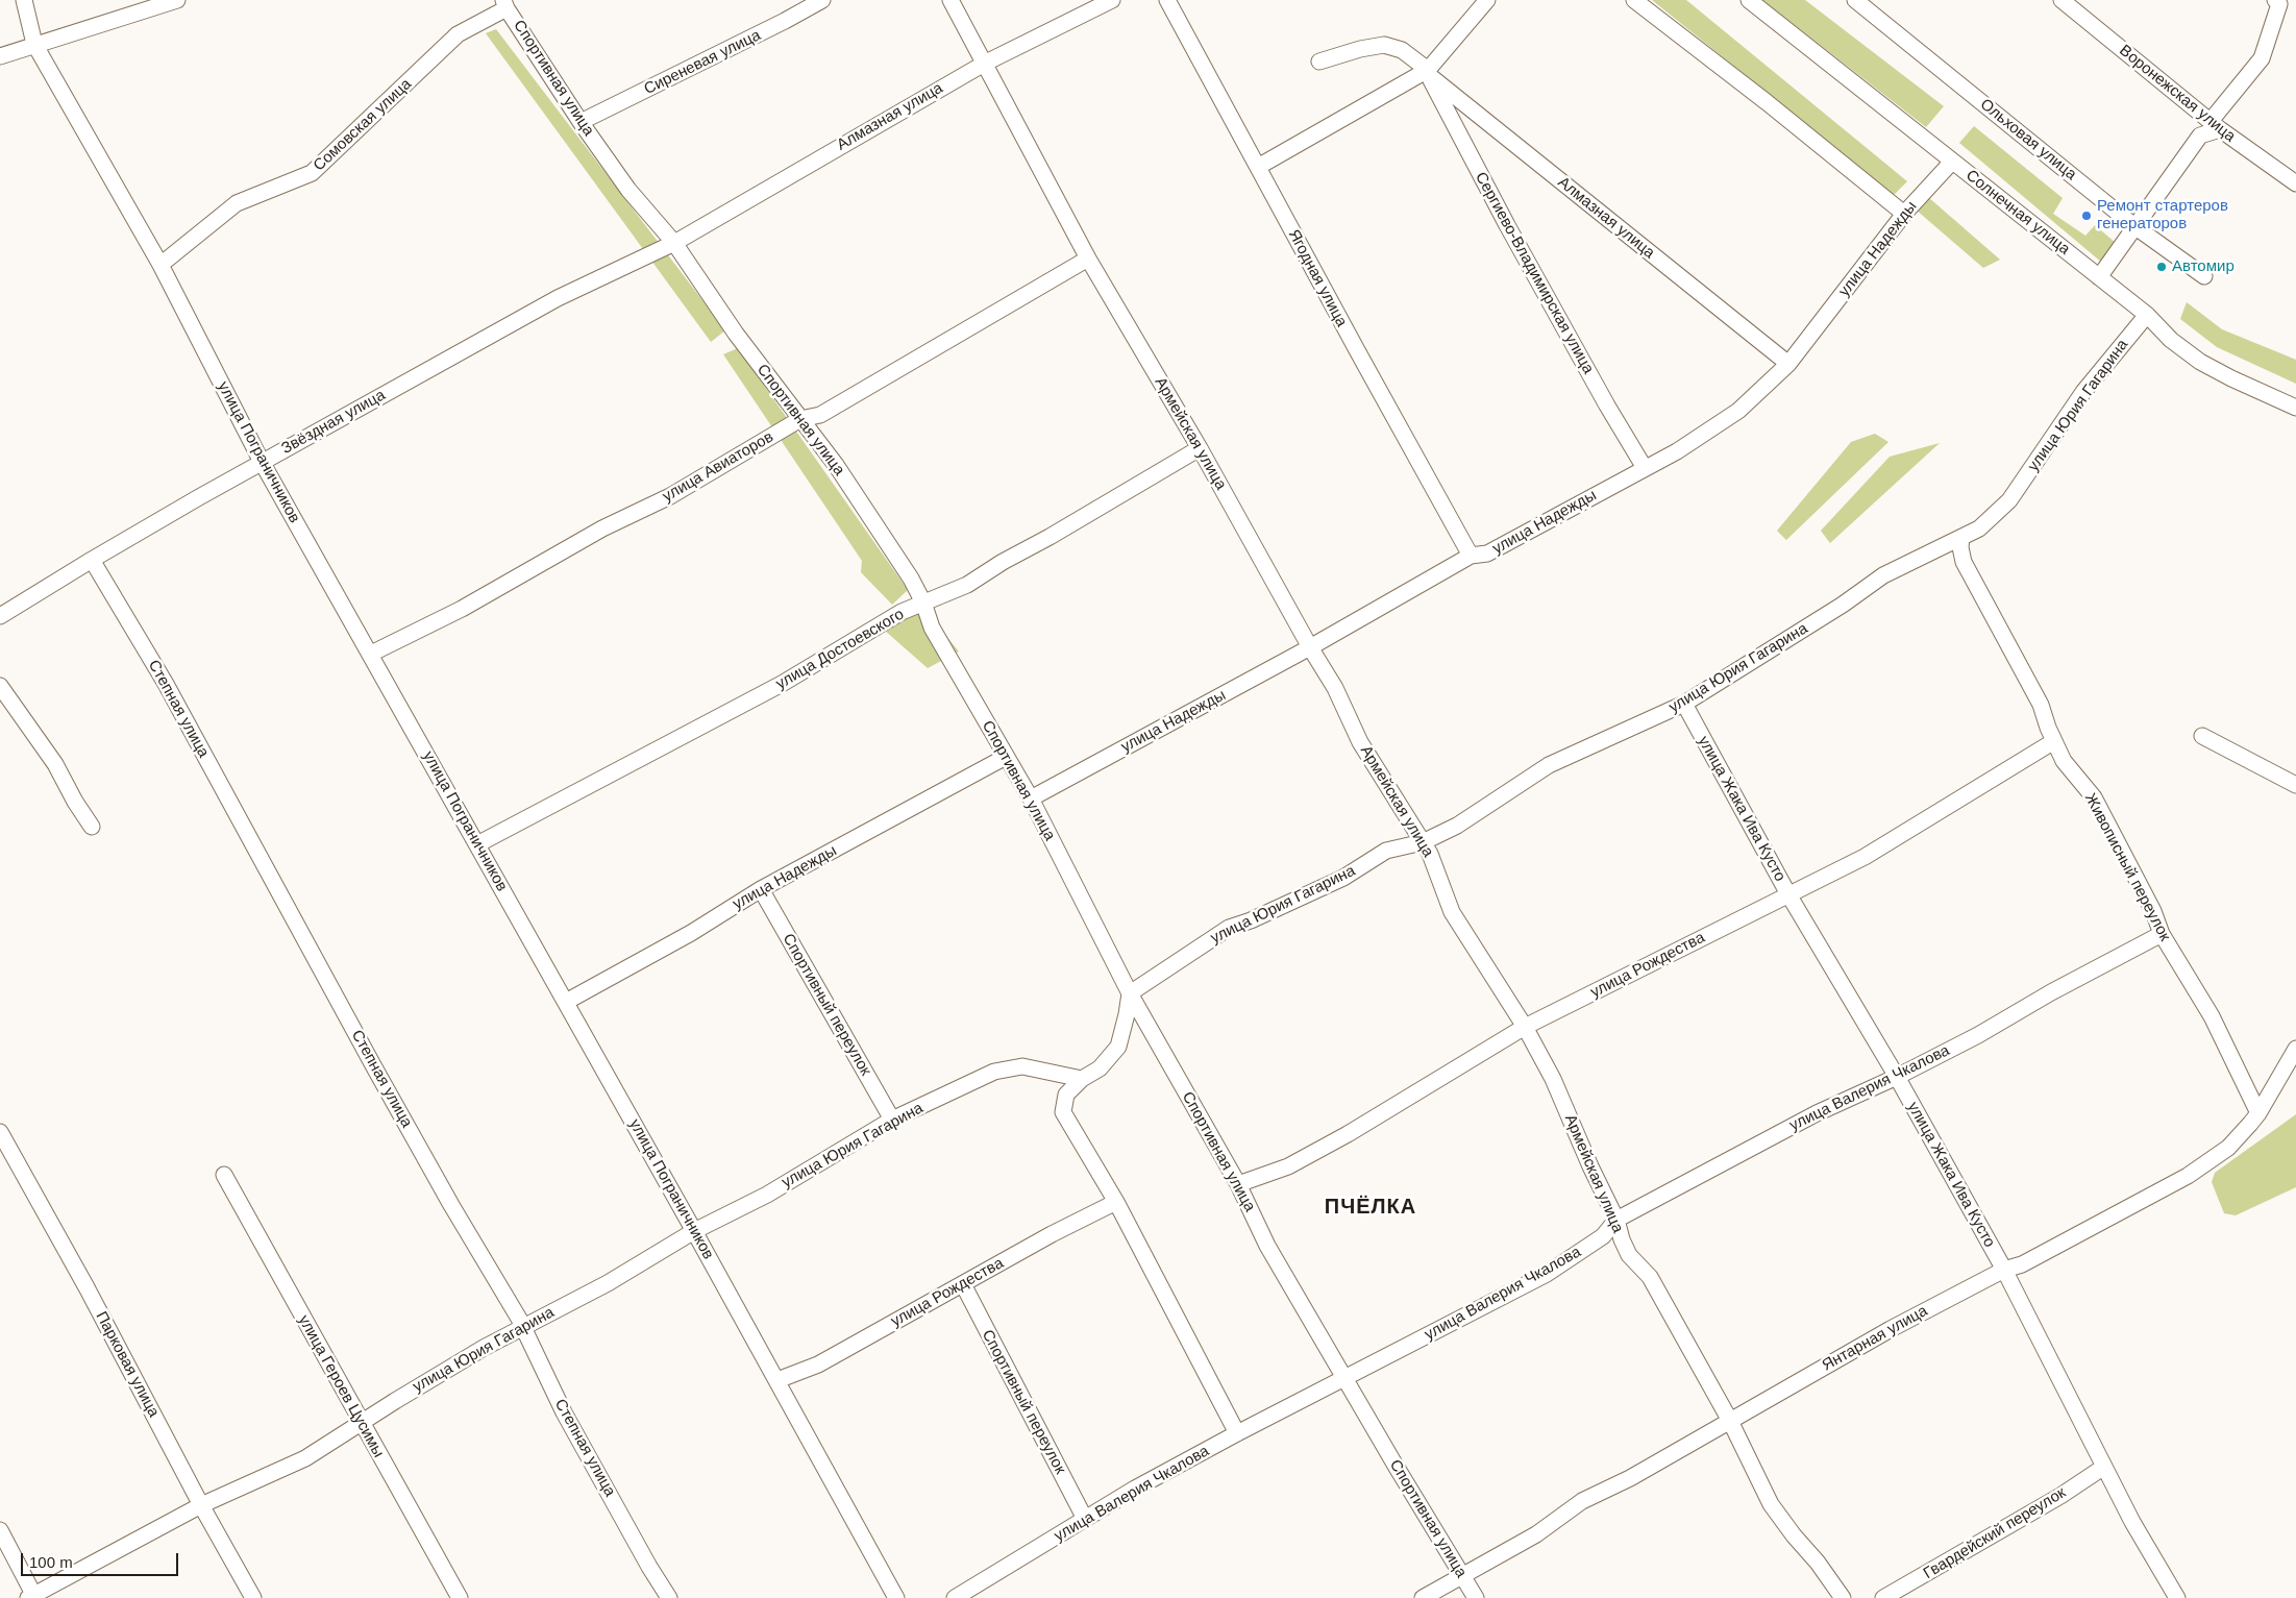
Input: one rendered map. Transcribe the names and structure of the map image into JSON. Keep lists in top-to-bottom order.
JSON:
{
  "streets": {
    "street": [
      "Сиреневая улица",
      "Спортивная улица",
      "Воронежская улица",
      "Алмазная улица",
      "Сомовская улица",
      "Ольховая улица",
      "Солнечная улица",
      "улица Надежды",
      "Сергиево-Владимирская улица",
      "Ягодная улица",
      "улица Юрия Гагарина",
      "Звёздная улица",
      "Армейская улица",
      "улица Пограничников",
      "улица Авиаторов",
      "улица Достоевского",
      "Степная улица",
      "улица Жака Ива Кусто",
      "Живописный переулок",
      "улица Рождества",
      "Спортивный переулок",
      "улица Валерия Чкалова",
      "Янтарная улица",
      "Парковая улица",
      "улица Героев Цусимы",
      "Гвардейский переулок"
    ]
  },
  "crossings": [
    ["Сиреневая улица", "Спортивная улица"],
    ["Спортивная улица", "Алмазная улица"],
    ["Спортивная улица", "Сомовская улица"],
    ["Спортивная улица", "улица Надежды"],
    ["Спортивная улица", "улица Юрия Гагарина"],
    ["Спортивная улица", "Звёздная улица"],
    ["Спортивная улица", "улица Авиаторов"],
    ["Спортивная улица", "улица Достоевского"],
    ["Спортивная улица", "улица Рождества"],
    ["Спортивная улица", "улица Валерия Чкалова"],
    ["Спортивная улица", "Янтарная улица"],
    ["Алмазная улица", "улица Надежды"],
    ["Алмазная улица", "Сергиево-Владимирская улица"],
    ["Алмазная улица", "Звёздная улица"],
    ["Алмазная улица", "Армейская улица"],
    ["Сомовская улица", "улица Пограничников"],
    ["Солнечная улица", "улица Надежды"],
    ["Солнечная улица", "улица Юрия Гагарина"],
    ["улица Надежды", "Сергиево-Владимирская улица"],
    ["улица Надежды", "Ягодная улица"],
    ["улица Надежды", "Армейская улица"],
    ["улица Надежды", "улица Пограничников"],
    ["улица Надежды", "Спортивный переулок"],
    ["улица Юрия Гагарина", "Армейская улица"],
    ["улица Юрия Гагарина", "улица Пограничников"],
    ["улица Юрия Гагарина", "Степная улица"],
    ["улица Юрия Гагарина", "улица Жака Ива Кусто"],
    ["улица Юрия Гагарина", "Живописный переулок"],
    ["улица Юрия Гагарина", "Спортивный переулок"],
    ["улица Юрия Гагарина", "Парковая улица"],
    ["улица Юрия Гагарина", "улица Героев Цусимы"],
    ["Звёздная улица", "улица Пограничников"],
    ["Звёздная улица", "Степная улица"],
    ["Армейская улица", "улица Авиаторов"],
    ["Армейская улица", "улица Достоевского"],
    ["Армейская улица", "улица Рождества"],
    ["Армейская улица", "улица Валерия Чкалова"],
    ["Армейская улица", "Янтарная улица"],
    ["улица Пограничников", "улица Авиаторов"],
    ["улица Пограничников", "улица Достоевского"],
    ["улица Пограничников", "улица Рождества"],
    ["улица Жака Ива Кусто", "улица Рождества"],
    ["улица Жака Ива Кусто", "улица Валерия Чкалова"],
    ["улица Жака Ива Кусто", "Янтарная улица"],
    ["улица Жака Ива Кусто", "Гвардейский переулок"],
    ["Живописный переулок", "улица Рождества"],
    ["Живописный переулок", "улица Валерия Чкалова"],
    ["Живописный переулок", "Янтарная улица"],
    ["улица Рождества", "Спортивный переулок"],
    ["Спортивный переулок", "улица Валерия Чкалова"]
  ],
  "districts": ["ПЧЁЛКА"],
  "places": ["Ремонт стартеров генераторов", "Автомир"],
  "scale_bar": "100 m"
}
